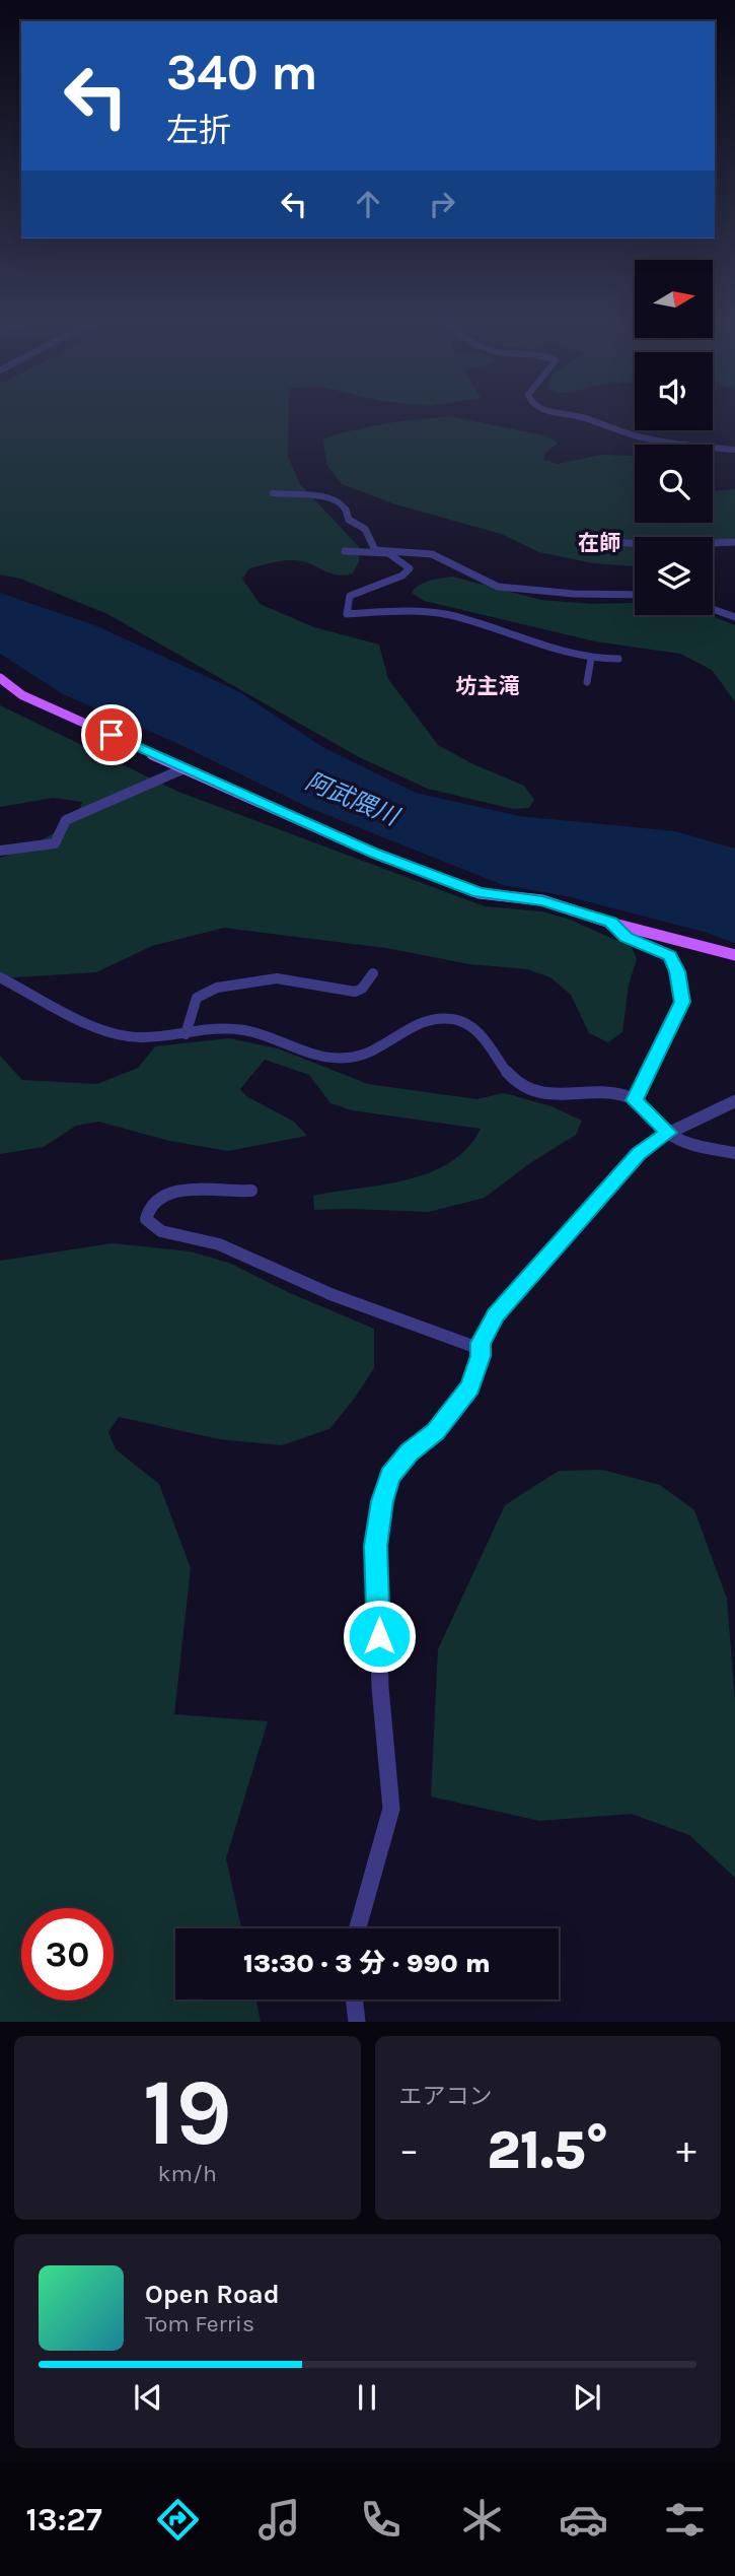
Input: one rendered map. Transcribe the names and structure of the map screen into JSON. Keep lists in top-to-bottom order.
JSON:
{
  "districts": ["在師", "坊主滝"],
  "water": ["阿武隈川"],
  "north": "right",
  "page": {
    "turn": ["340 m", "左折"],
    "limit": "30",
    "trip": "13:30 · 3 分 · 990 m",
    "tile": [
      ["19", "km/h"],
      "エアコン"
    ],
    "heat": ["−", "21.5°", "+"],
    "song": ["Open Road", "Tom Ferris"],
    "tabs": "13:27"
  }
}
